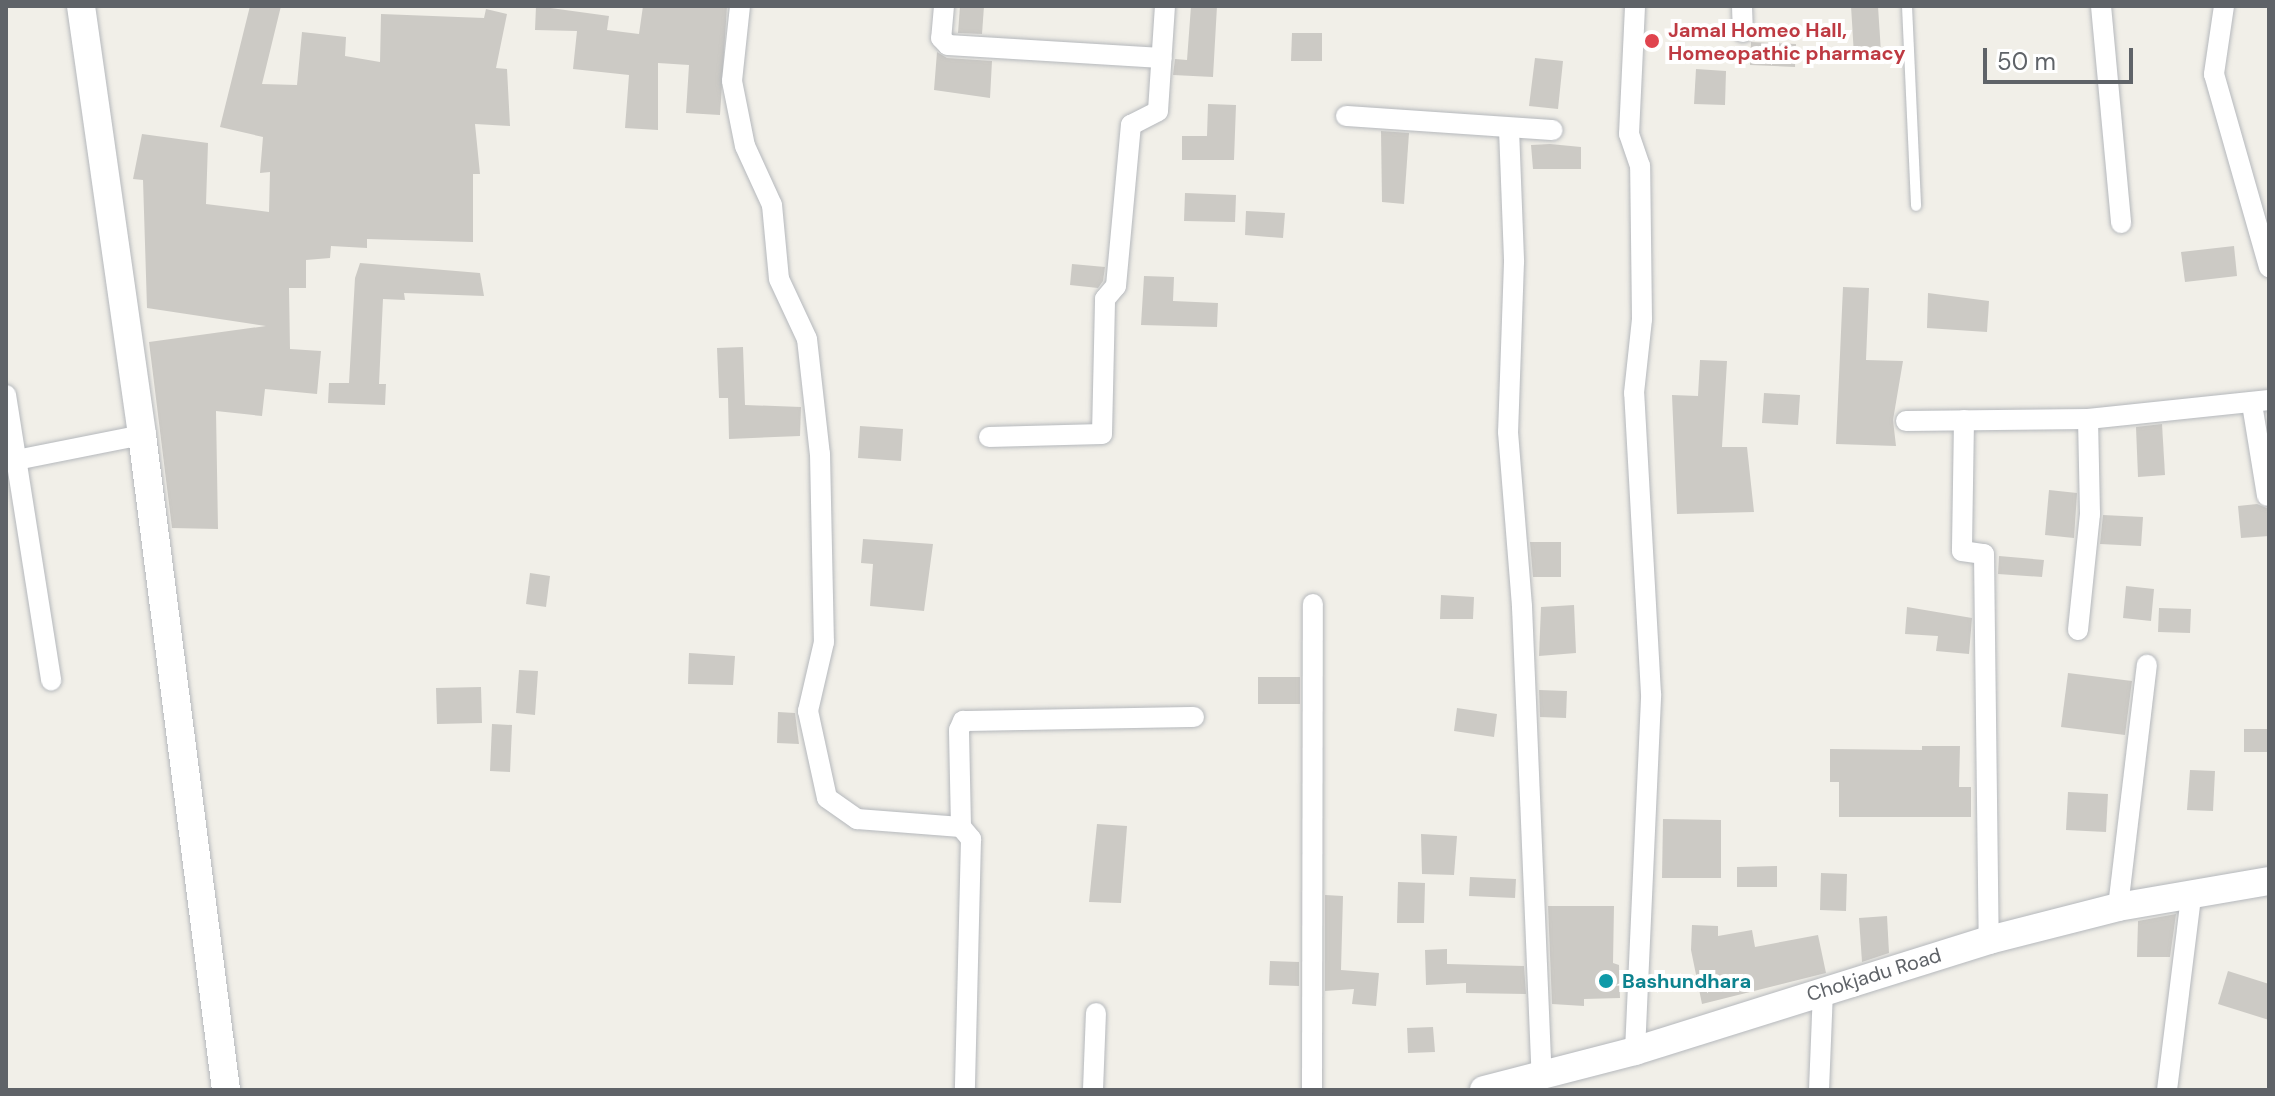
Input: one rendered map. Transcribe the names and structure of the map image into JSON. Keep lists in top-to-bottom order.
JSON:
{
  "streets": {
    "street": ["Chokjadu Road"]
  },
  "places": ["Jamal Homeo Hall, Homeopathic pharmacy", "Bashundhara"],
  "scale_bar": "50 m"
}
